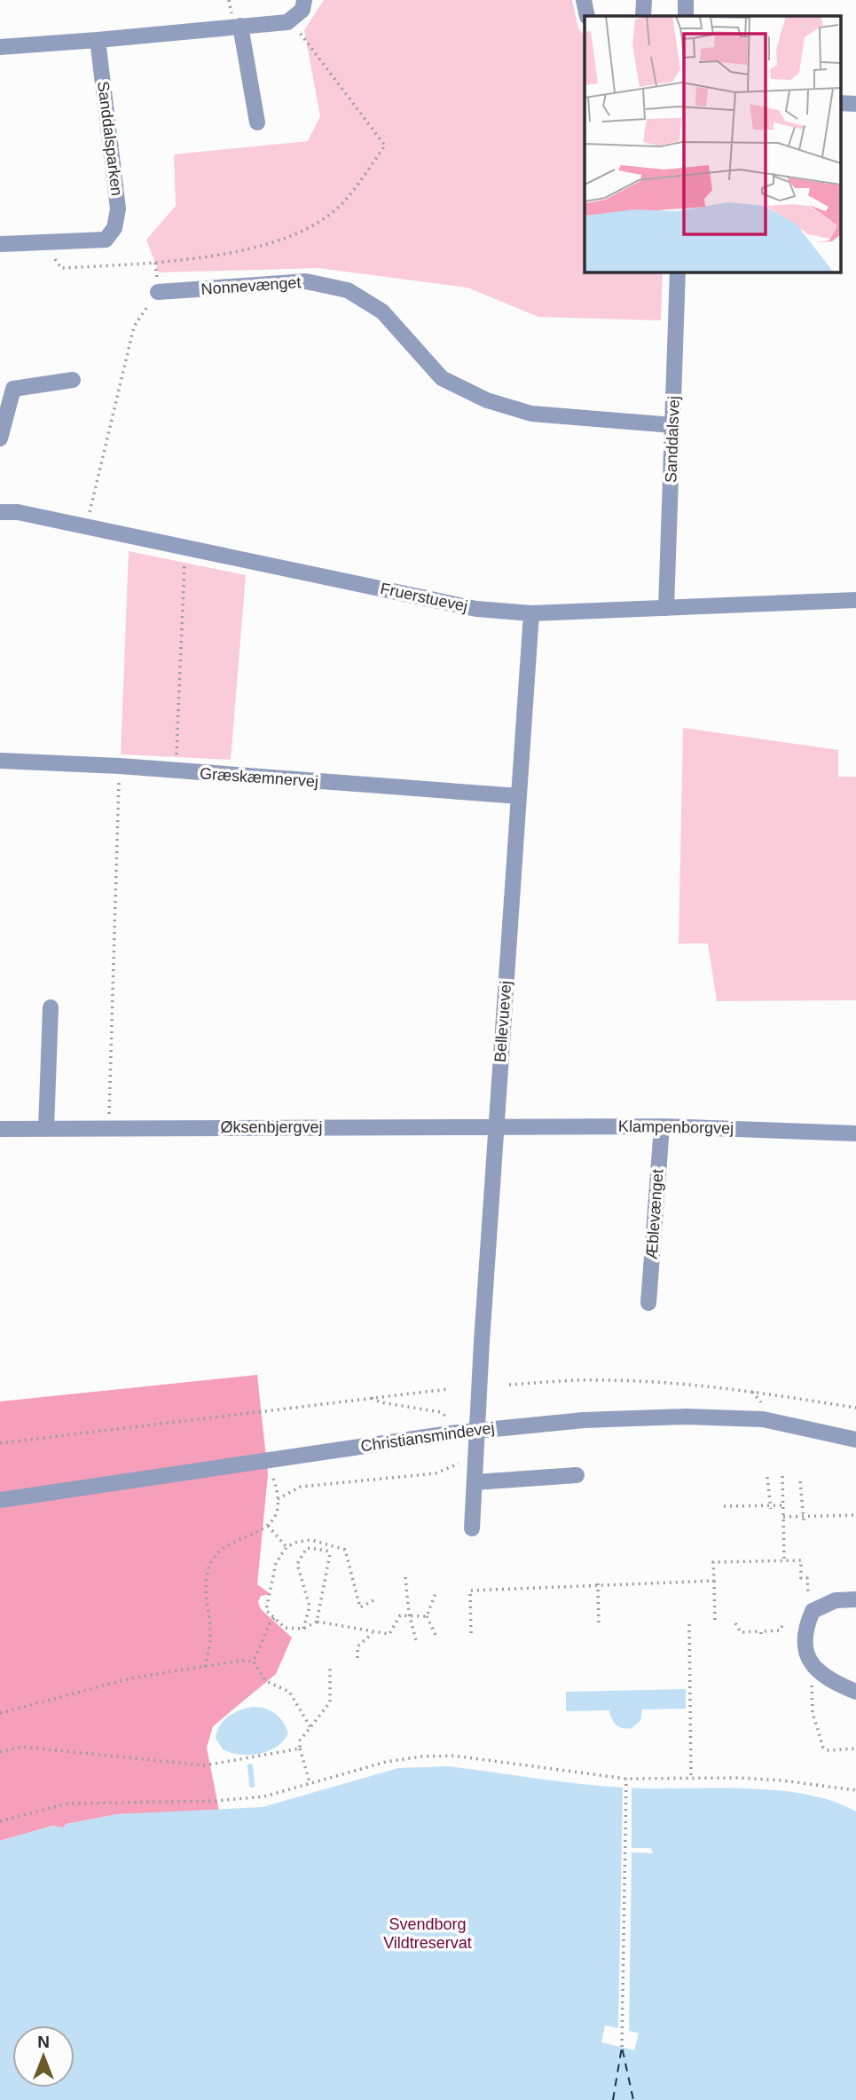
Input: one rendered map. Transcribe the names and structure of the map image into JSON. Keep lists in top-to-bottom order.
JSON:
{
  "streets": {
    "street": [
      "Sanddalsparken",
      "Nonnevænget",
      "Sanddalsvej",
      "Fruerstuevej",
      "Græskæmnervej",
      "Bellevuevej",
      "Øksenbjergvej",
      "Klampenborgvej",
      "Æblevænget",
      "Christiansmindevej"
    ]
  },
  "crossings": [
    ["Nonnevænget", "Sanddalsvej"],
    ["Sanddalsvej", "Fruerstuevej"],
    ["Fruerstuevej", "Bellevuevej"],
    ["Græskæmnervej", "Bellevuevej"],
    ["Bellevuevej", "Øksenbjergvej"],
    ["Bellevuevej", "Klampenborgvej"],
    ["Bellevuevej", "Christiansmindevej"],
    ["Øksenbjergvej", "Klampenborgvej"],
    ["Klampenborgvej", "Æblevænget"]
  ],
  "parks": ["Svendborg Vildtreservat"],
  "north": "top"
}
